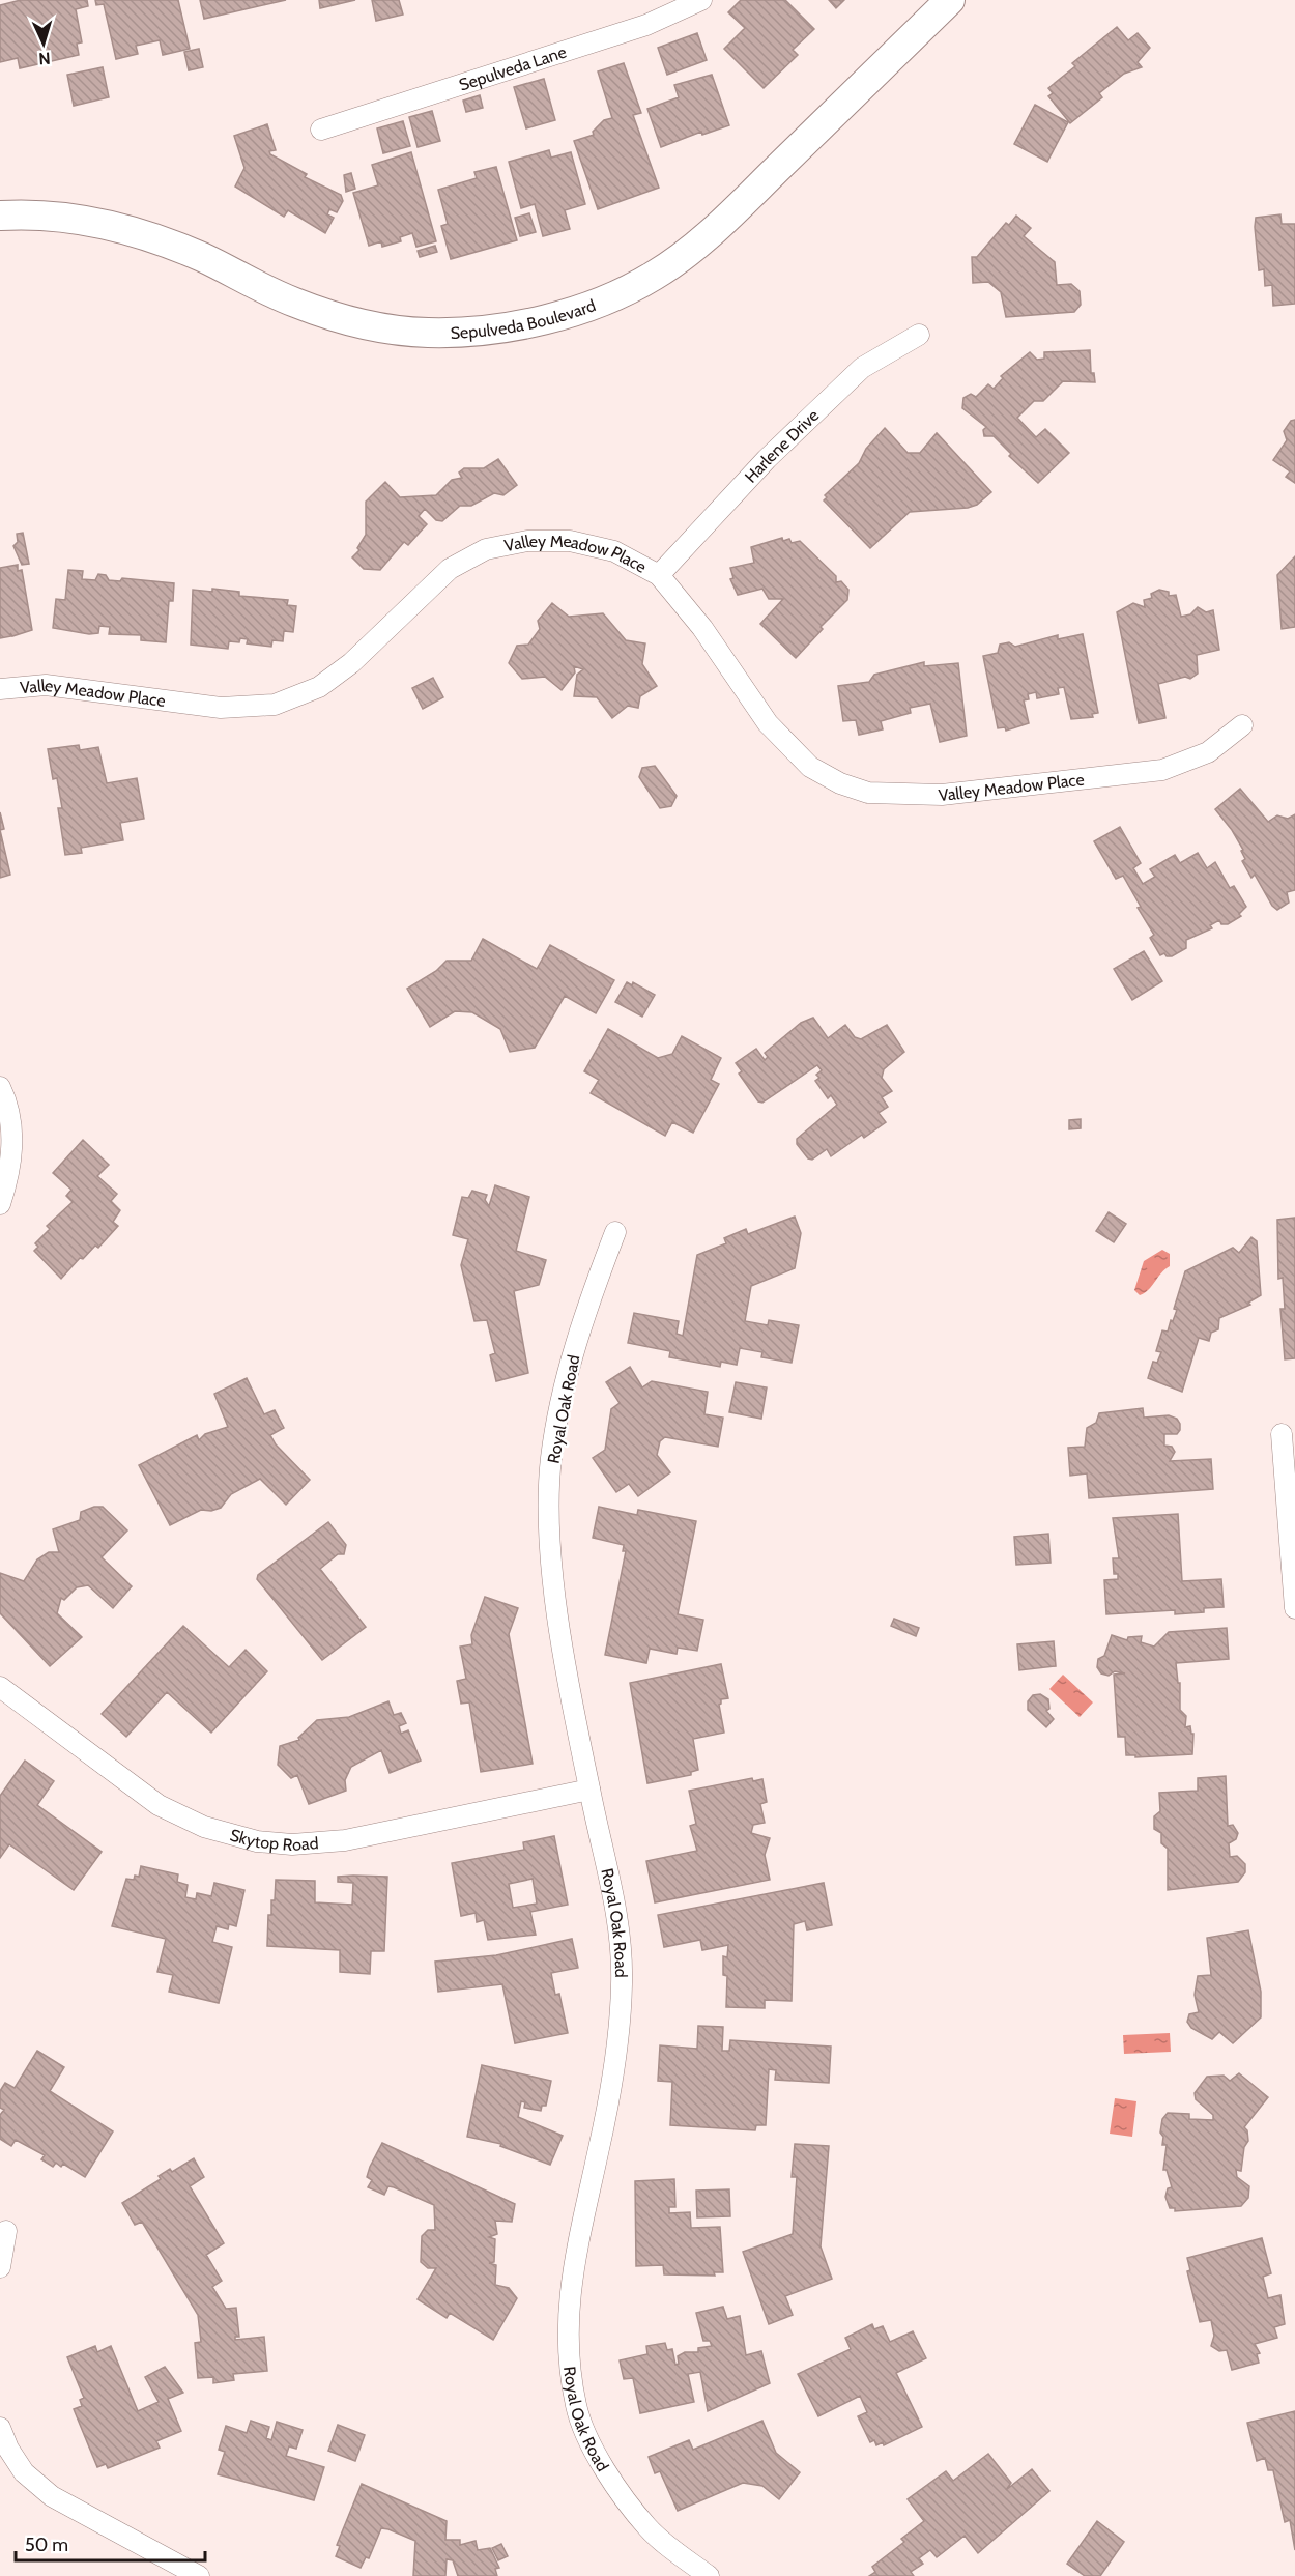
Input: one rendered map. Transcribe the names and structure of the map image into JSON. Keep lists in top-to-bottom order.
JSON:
{
  "streets": {
    "main road": ["Sepulveda Boulevard"],
    "street": [
      "Sepulveda Lane",
      "Harlene Drive",
      "Valley Meadow Place",
      "Royal Oak Road",
      "Skytop Road"
    ]
  },
  "crossings": [
    ["Harlene Drive", "Valley Meadow Place"],
    ["Royal Oak Road", "Skytop Road"]
  ],
  "scale_bar": "50 m",
  "north": "bottom"
}
